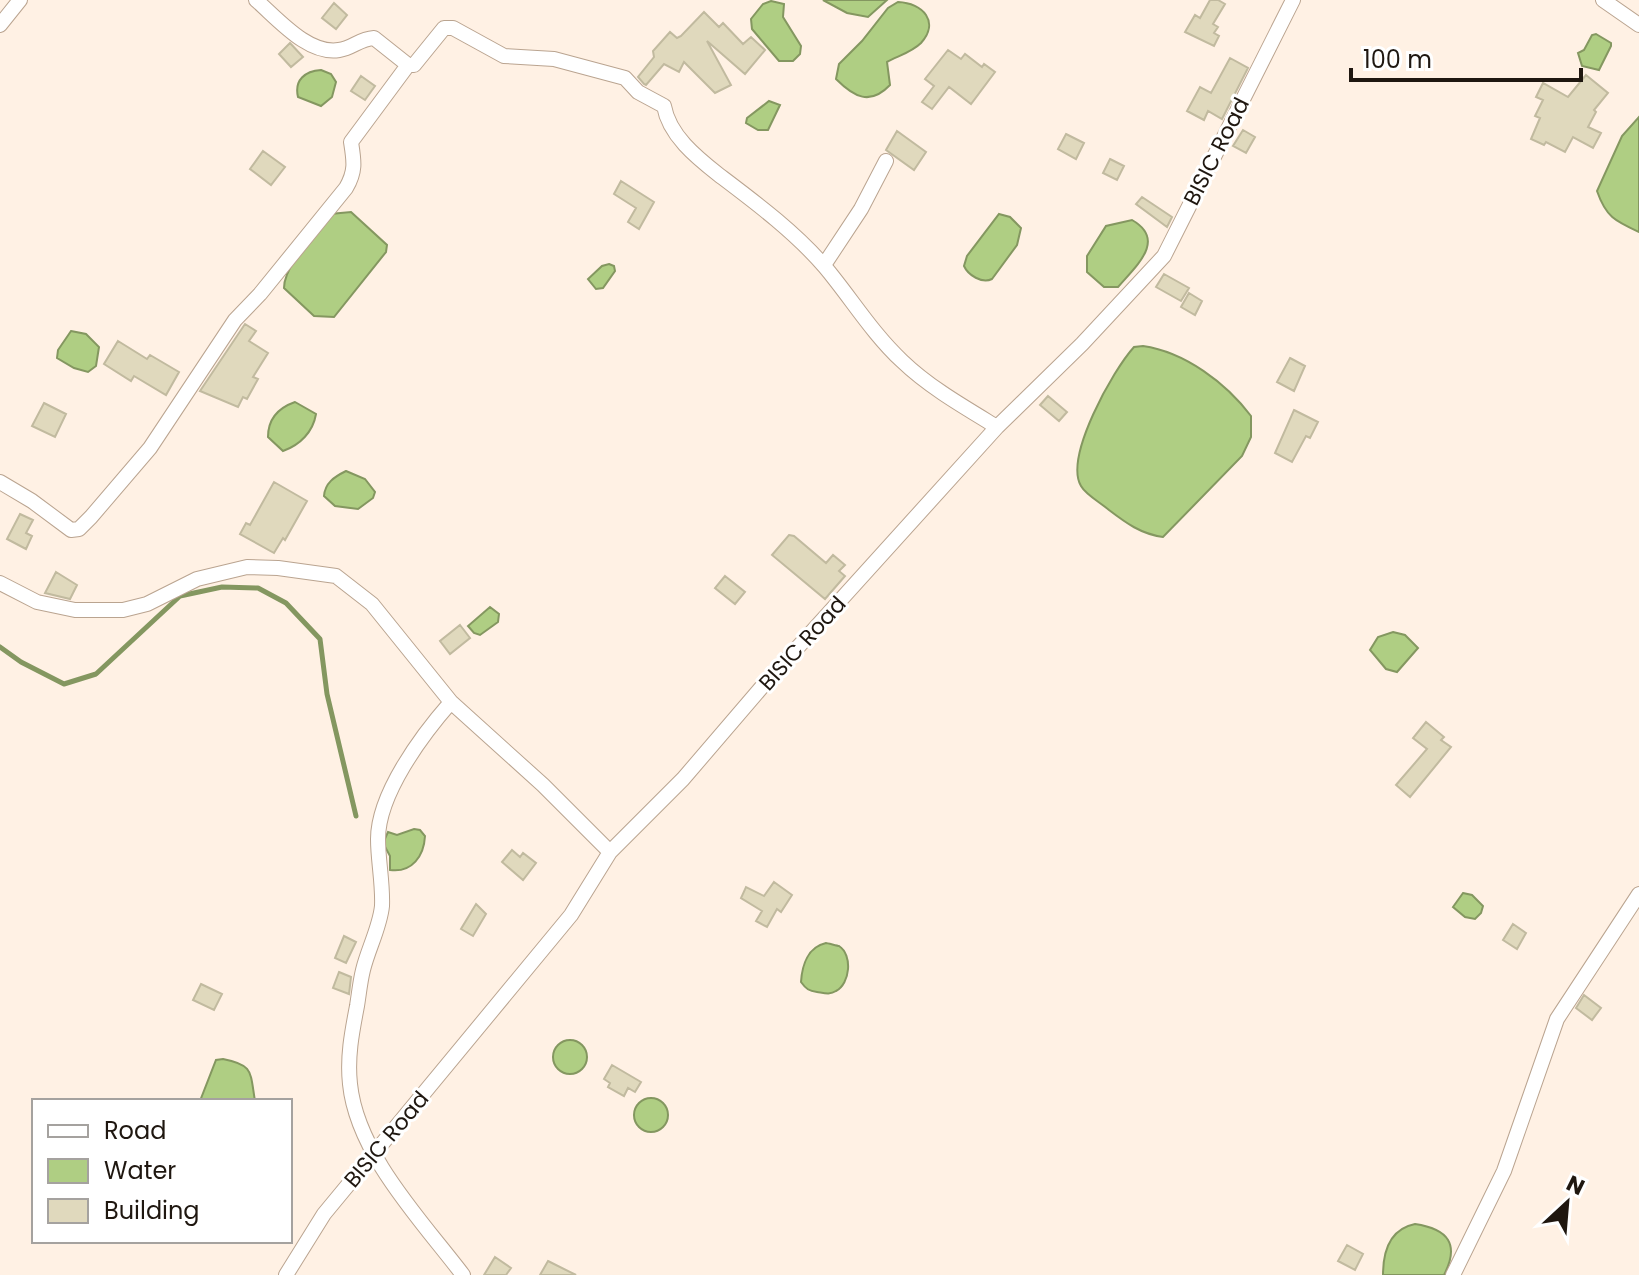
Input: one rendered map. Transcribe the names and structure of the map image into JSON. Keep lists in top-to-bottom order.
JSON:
{
  "streets": {
    "street": ["BISIC Road"]
  },
  "legend": ["Road", "Water", "Building"],
  "scale_bar": "100 m",
  "north": "top right"
}
